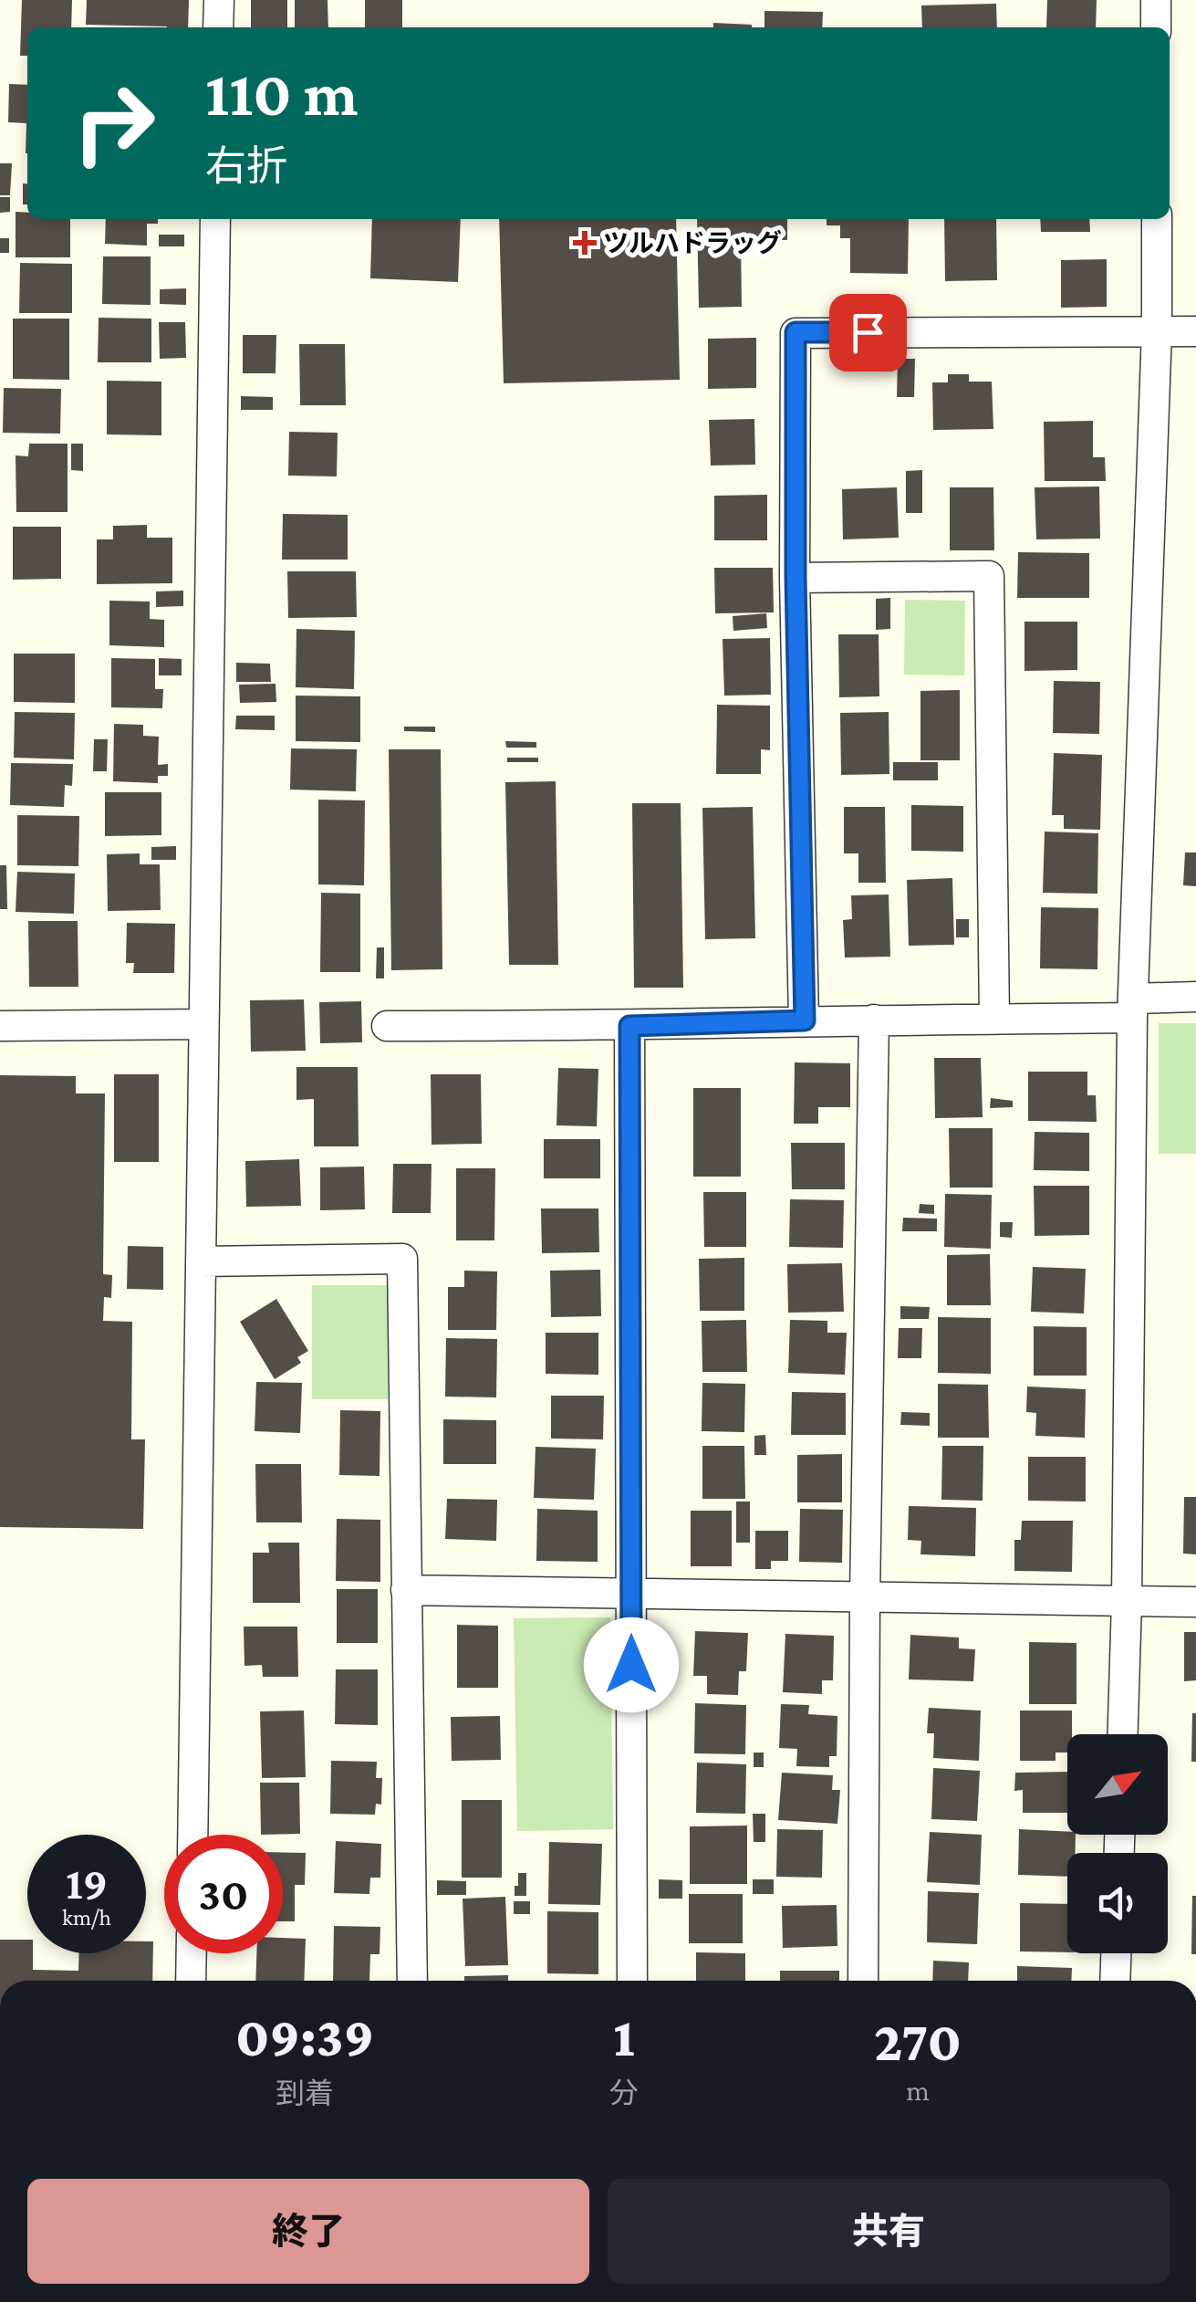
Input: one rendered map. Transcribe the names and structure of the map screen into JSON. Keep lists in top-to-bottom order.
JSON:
{
  "places": {
    "health": ["ツルハドラッグ"]
  },
  "north": "top right",
  "page": {
    "turn": ["110 m", "右折"],
    "speed": "19 km/h",
    "limit": "30",
    "eta": [
      "09:39",
      "到着",
      "1",
      "分",
      "270",
      "m"
    ],
    "buttons": ["終了", "共有"]
  }
}
